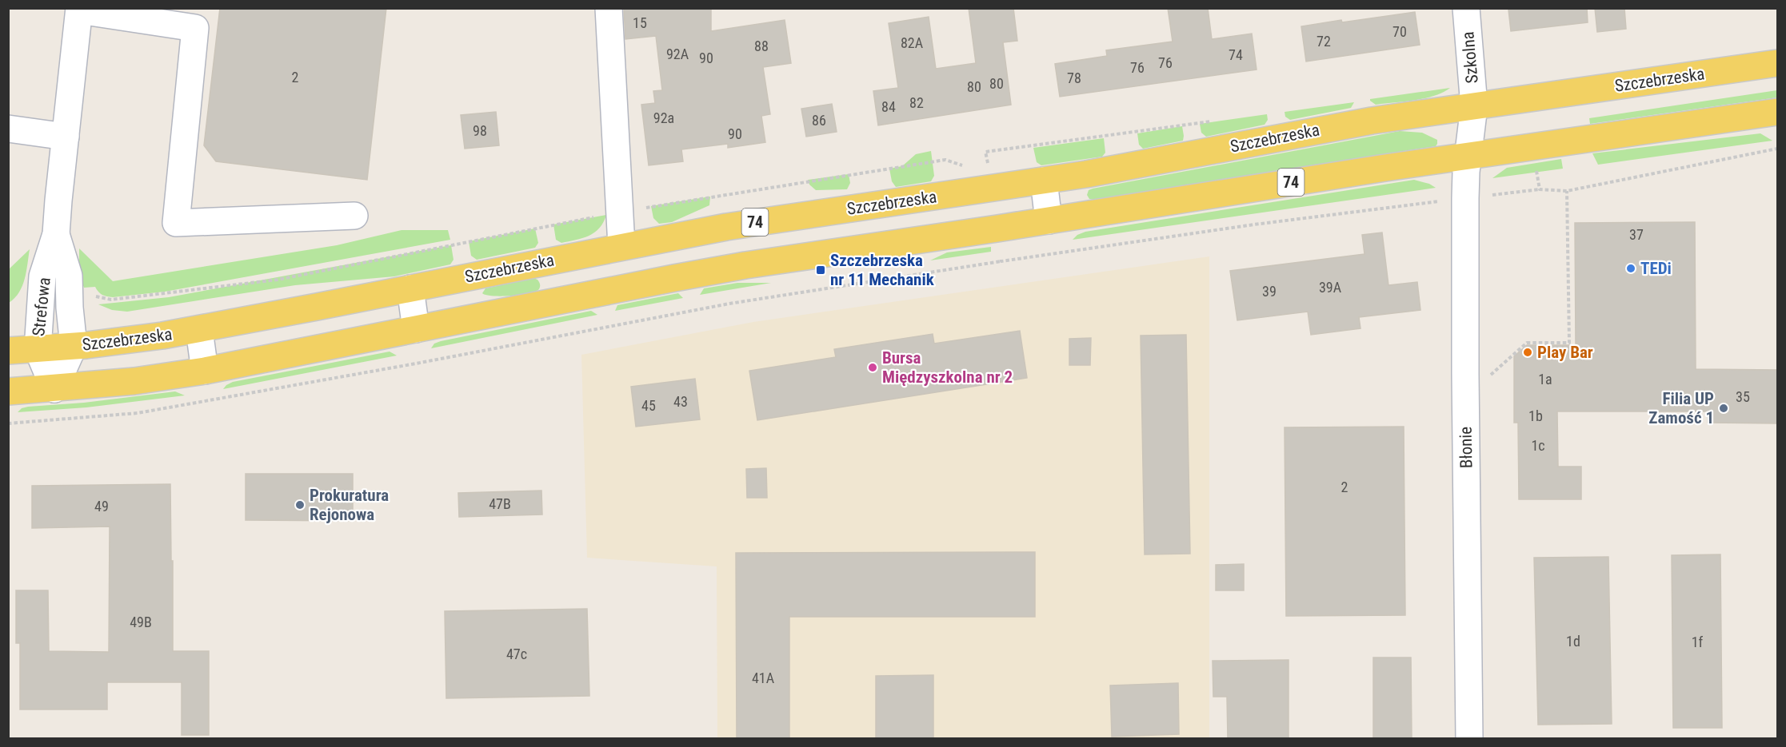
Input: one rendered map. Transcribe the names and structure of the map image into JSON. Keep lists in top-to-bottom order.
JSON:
{
  "streets": {
    "main road": ["Szczebrzeska", "74"],
    "street": ["Szkolna", "Strefowa", "Błonie"]
  },
  "crossings": [
    ["Szkolna", "Szczebrzeska"],
    ["Szkolna", "74"],
    ["Szkolna", "Błonie"],
    ["Szczebrzeska", "Strefowa"],
    ["74", "Strefowa"],
    ["74", "Błonie"]
  ],
  "places": {
    "other": [
      "TEDi",
      "Play Bar",
      "Bursa Międzyszkolna nr 2",
      "Filia UP Zamość 1",
      "Prokuratura Rejonowa"
    ],
    "transit": ["Szczebrzeska nr 11 Mechanik"]
  },
  "house_numbers": [
    "15",
    "70",
    "72",
    "82A",
    "88",
    "92A",
    "74",
    "90",
    "76",
    "76",
    "2",
    "78",
    "80",
    "80",
    "82",
    "84",
    "92a",
    "86",
    "98",
    "90",
    "37",
    "39A",
    "39",
    "1a",
    "35",
    "43",
    "45",
    "1b",
    "1c",
    "2",
    "47B",
    "49",
    "49B",
    "1d",
    "1f",
    "47c",
    "41A"
  ]
}
